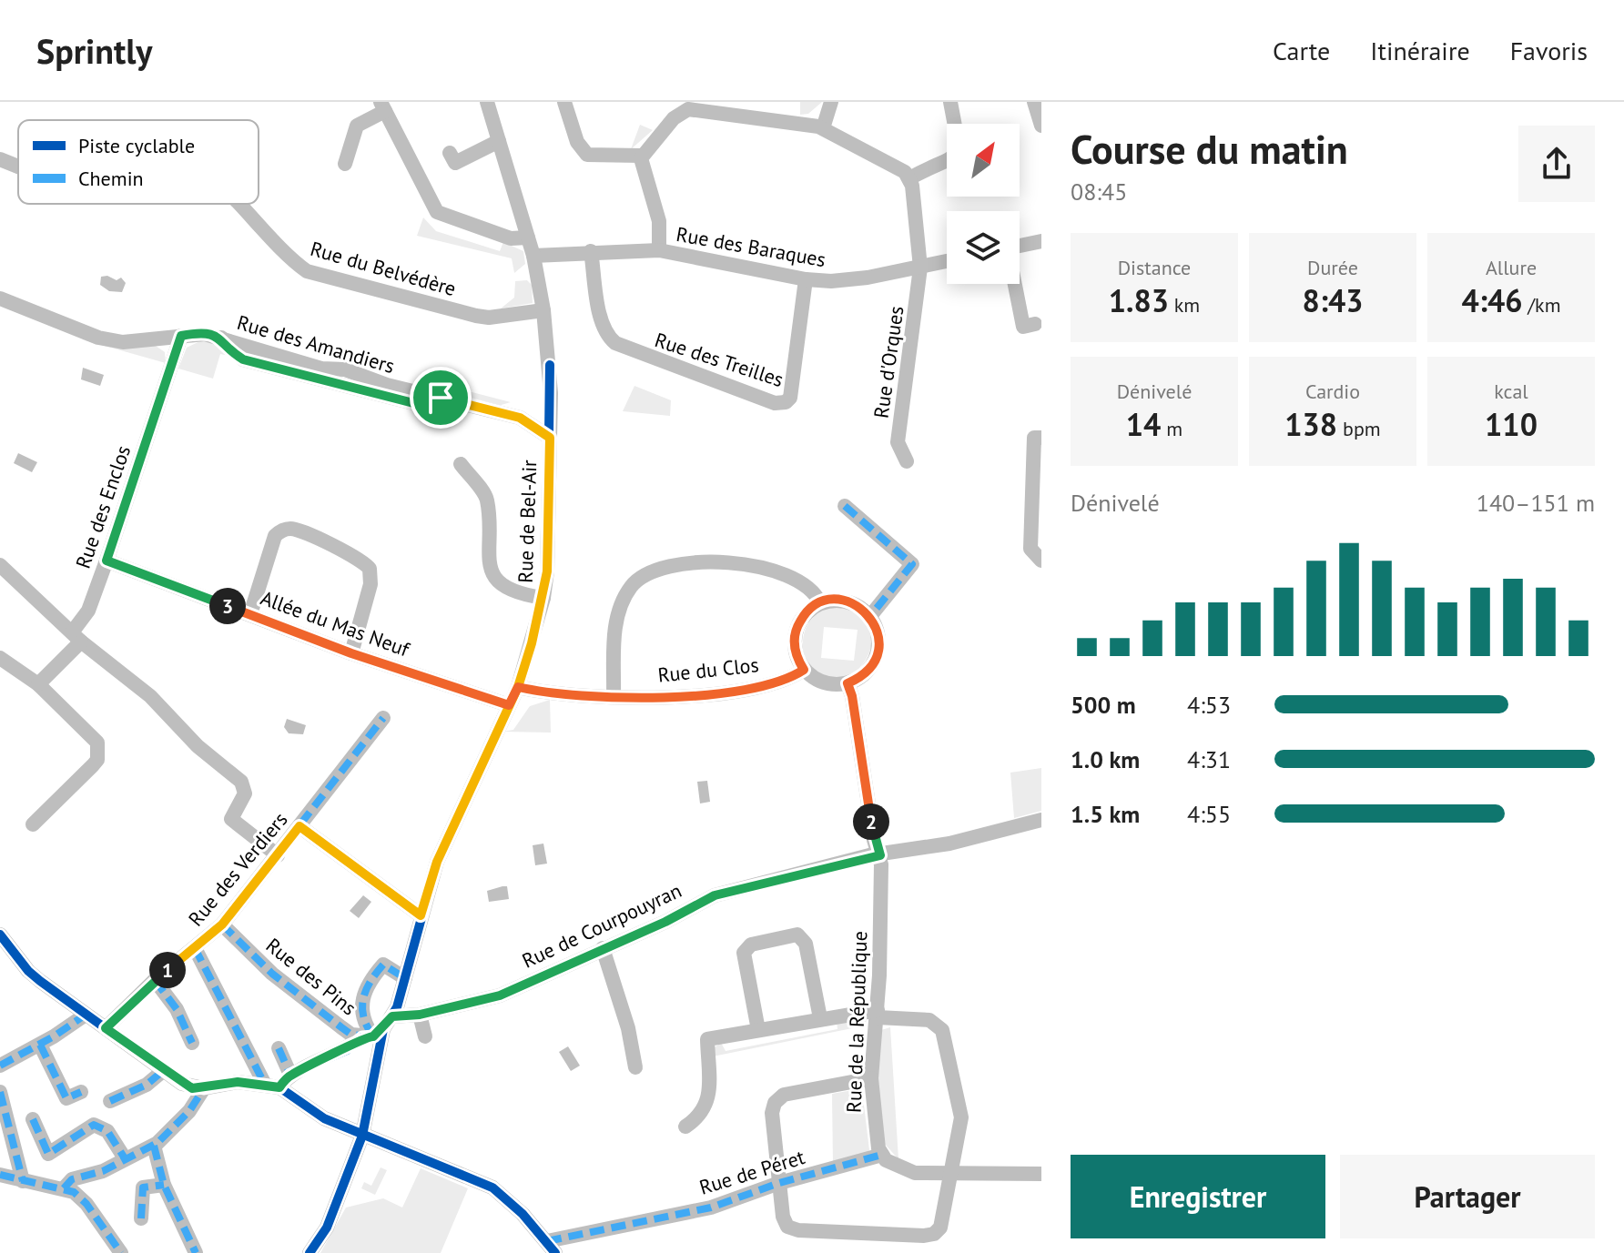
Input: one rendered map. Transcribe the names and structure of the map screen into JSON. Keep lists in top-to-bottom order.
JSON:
{
  "streets": {
    "street": [
      "Rue des Baraques",
      "Rue du Belvédère",
      "Rue des Amandiers",
      "Rue des Treilles",
      "Rue d'Orques",
      "Rue des Enclos",
      "Rue de Bel-Air",
      "Allée du Mas Neuf",
      "Rue du Clos",
      "Rue des Verdiers",
      "Rue de Courpouyran",
      "Rue des Pins",
      "Rue de la République",
      "Rue de Péret"
    ]
  },
  "crossings": [
    ["Rue des Baraques", "Rue des Treilles"],
    ["Rue des Baraques", "Rue d'Orques"],
    ["Rue des Baraques", "Rue de Bel-Air"],
    ["Rue du Belvédère", "Rue de Bel-Air"],
    ["Rue des Amandiers", "Rue des Enclos"],
    ["Rue des Amandiers", "Rue de Bel-Air"],
    ["Rue des Enclos", "Allée du Mas Neuf"],
    ["Rue de Bel-Air", "Allée du Mas Neuf"],
    ["Rue de Bel-Air", "Rue du Clos"],
    ["Rue de Bel-Air", "Rue de Courpouyran"],
    ["Rue de Bel-Air", "Rue des Pins"],
    ["Rue du Clos", "Rue de la République"],
    ["Rue des Verdiers", "Rue des Pins"],
    ["Rue de Courpouyran", "Rue des Pins"],
    ["Rue de Courpouyran", "Rue de la République"],
    ["Rue de la République", "Rue de Péret"]
  ],
  "legend": ["Piste cyclable", "Chemin"],
  "north": "top right",
  "page": {
    "header": "Sprintly",
    "nav": ["Carte", "Itinéraire", "Favoris"],
    "heading": ["Course du matin", "08:45"],
    "stats": [
      ["Distance", "1.83 km"],
      ["Durée", "8:43"],
      ["Allure", "4:46 /km"],
      ["Dénivelé", "14 m"],
      ["Cardio", "138 bpm"],
      ["kcal", "110"]
    ],
    "chart": ["Dénivelé", "140–151 m"],
    "pins": ["3", "2", "1"],
    "list": [
      {
        "name": "500 m",
        "note": "4:53"
      },
      {
        "name": "1.0 km",
        "note": "4:31"
      },
      {
        "name": "1.5 km",
        "note": "4:55"
      }
    ],
    "buttons": ["Enregistrer", "Partager"]
  }
}
